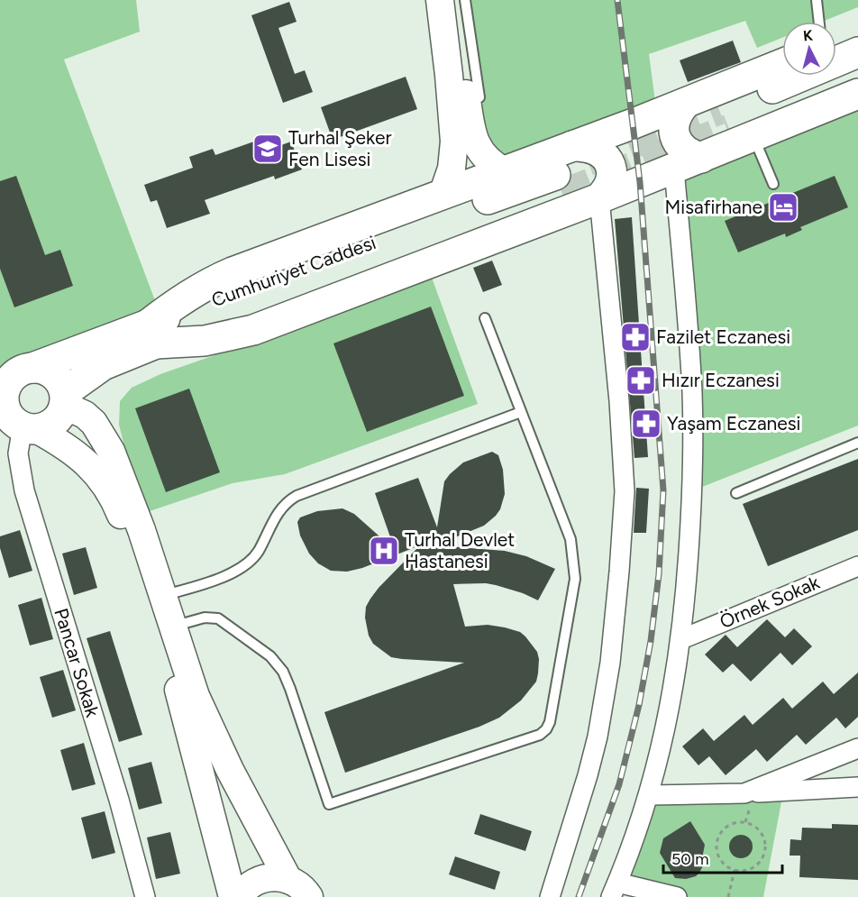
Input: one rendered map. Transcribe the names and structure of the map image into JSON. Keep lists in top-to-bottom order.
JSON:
{
  "streets": {
    "highway": ["Cumhuriyet Caddesi"],
    "street": ["Örnek Sokak", "Pancar Sokak"]
  },
  "crossings": [
    ["Cumhuriyet Caddesi", "Pancar Sokak"]
  ],
  "places": {
    "school or university": ["Turhal Şeker Fen Lisesi"],
    "hotel": ["Misafirhane"],
    "pharmacy": ["Fazilet Eczanesi", "Hızır Eczanesi", "Yaşam Eczanesi"],
    "hospital": ["Turhal Devlet Hastanesi"]
  },
  "scale_bar": "50 m",
  "north": "top"
}
